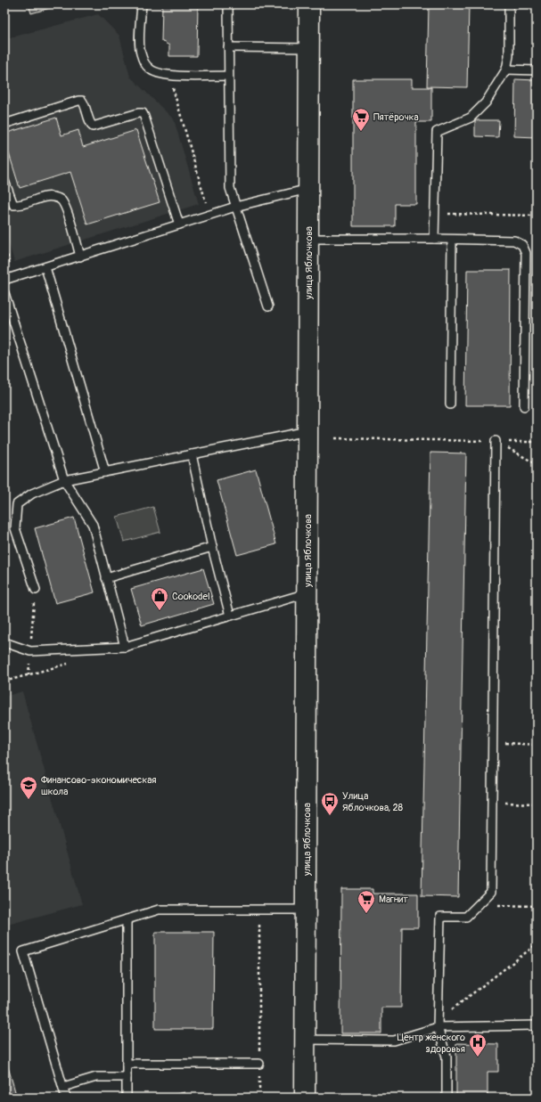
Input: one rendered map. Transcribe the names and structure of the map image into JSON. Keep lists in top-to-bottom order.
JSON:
{
  "streets": {
    "street": ["улица Яблочкова"]
  },
  "places": {
    "supermarket": ["Пятёрочка", "Магнит"],
    "shop": ["Cookodel"],
    "school or university": ["Финансово-экономическая школа"],
    "bus stop": ["Улица Яблочкова, 28"],
    "hospital": ["Центр женского здоровья"]
  }
}
